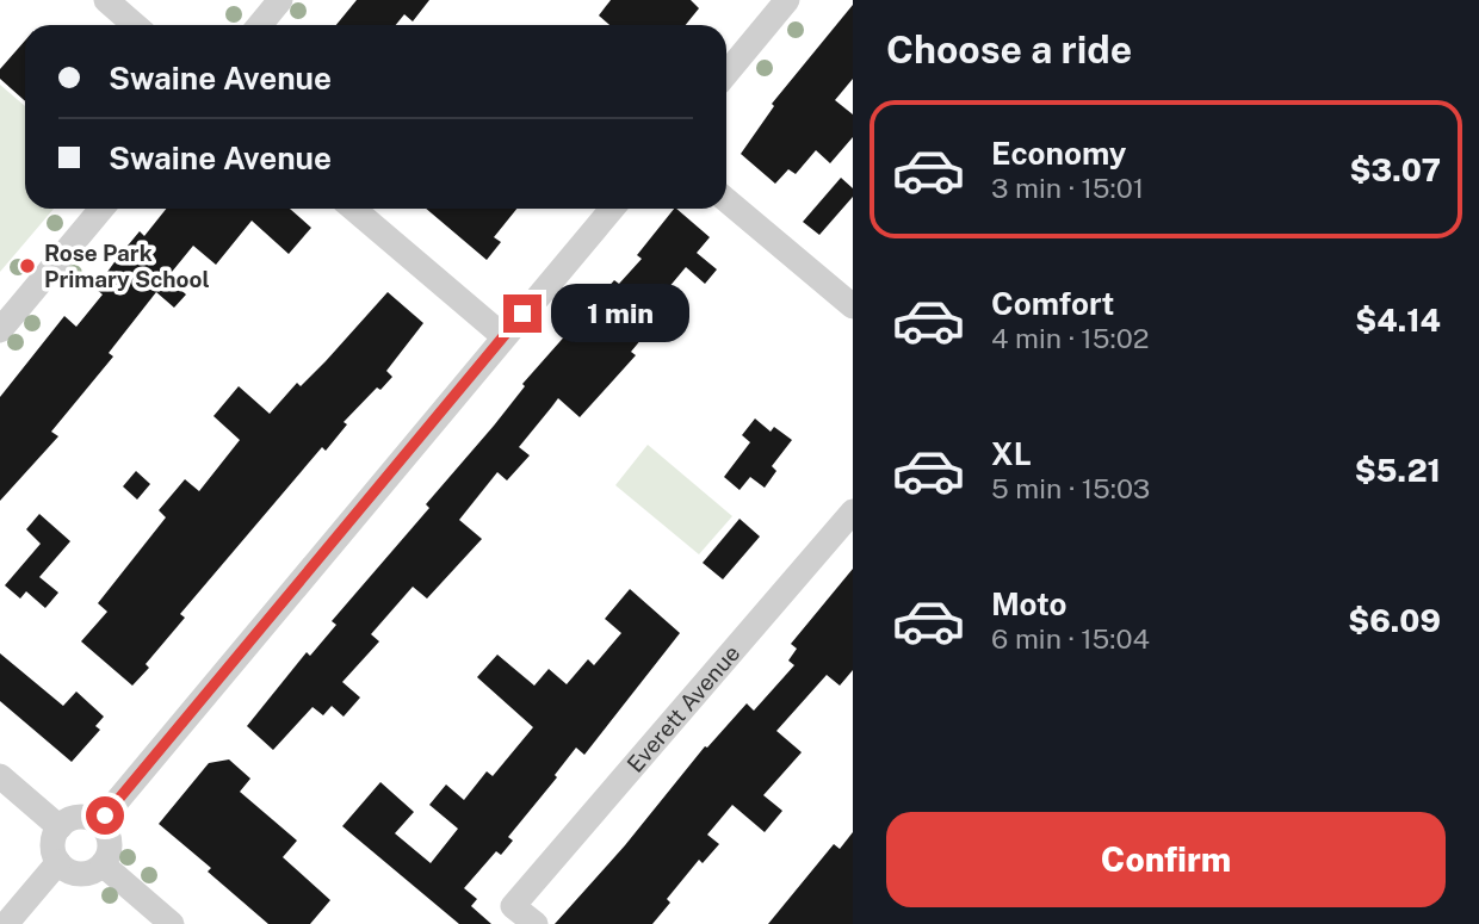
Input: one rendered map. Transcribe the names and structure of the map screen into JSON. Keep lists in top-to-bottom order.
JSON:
{
  "streets": {
    "street": ["Everett Avenue"]
  },
  "places": ["Rose Park Primary School"],
  "page": {
    "heading": "Choose a ride",
    "banner": ["Swaine Avenue", "Swaine Avenue"],
    "list": [
      {
        "name": "Economy",
        "note": "3 min · 15:01",
        "value": "$3.07"
      },
      {
        "name": "Comfort",
        "note": "4 min · 15:02",
        "value": "$4.14"
      },
      {
        "name": "XL",
        "note": "5 min · 15:03",
        "value": "$5.21"
      },
      {
        "name": "Moto",
        "note": "6 min · 15:04",
        "value": "$6.09"
      }
    ],
    "bubble": "1 min",
    "buttons": "Confirm"
  }
}
